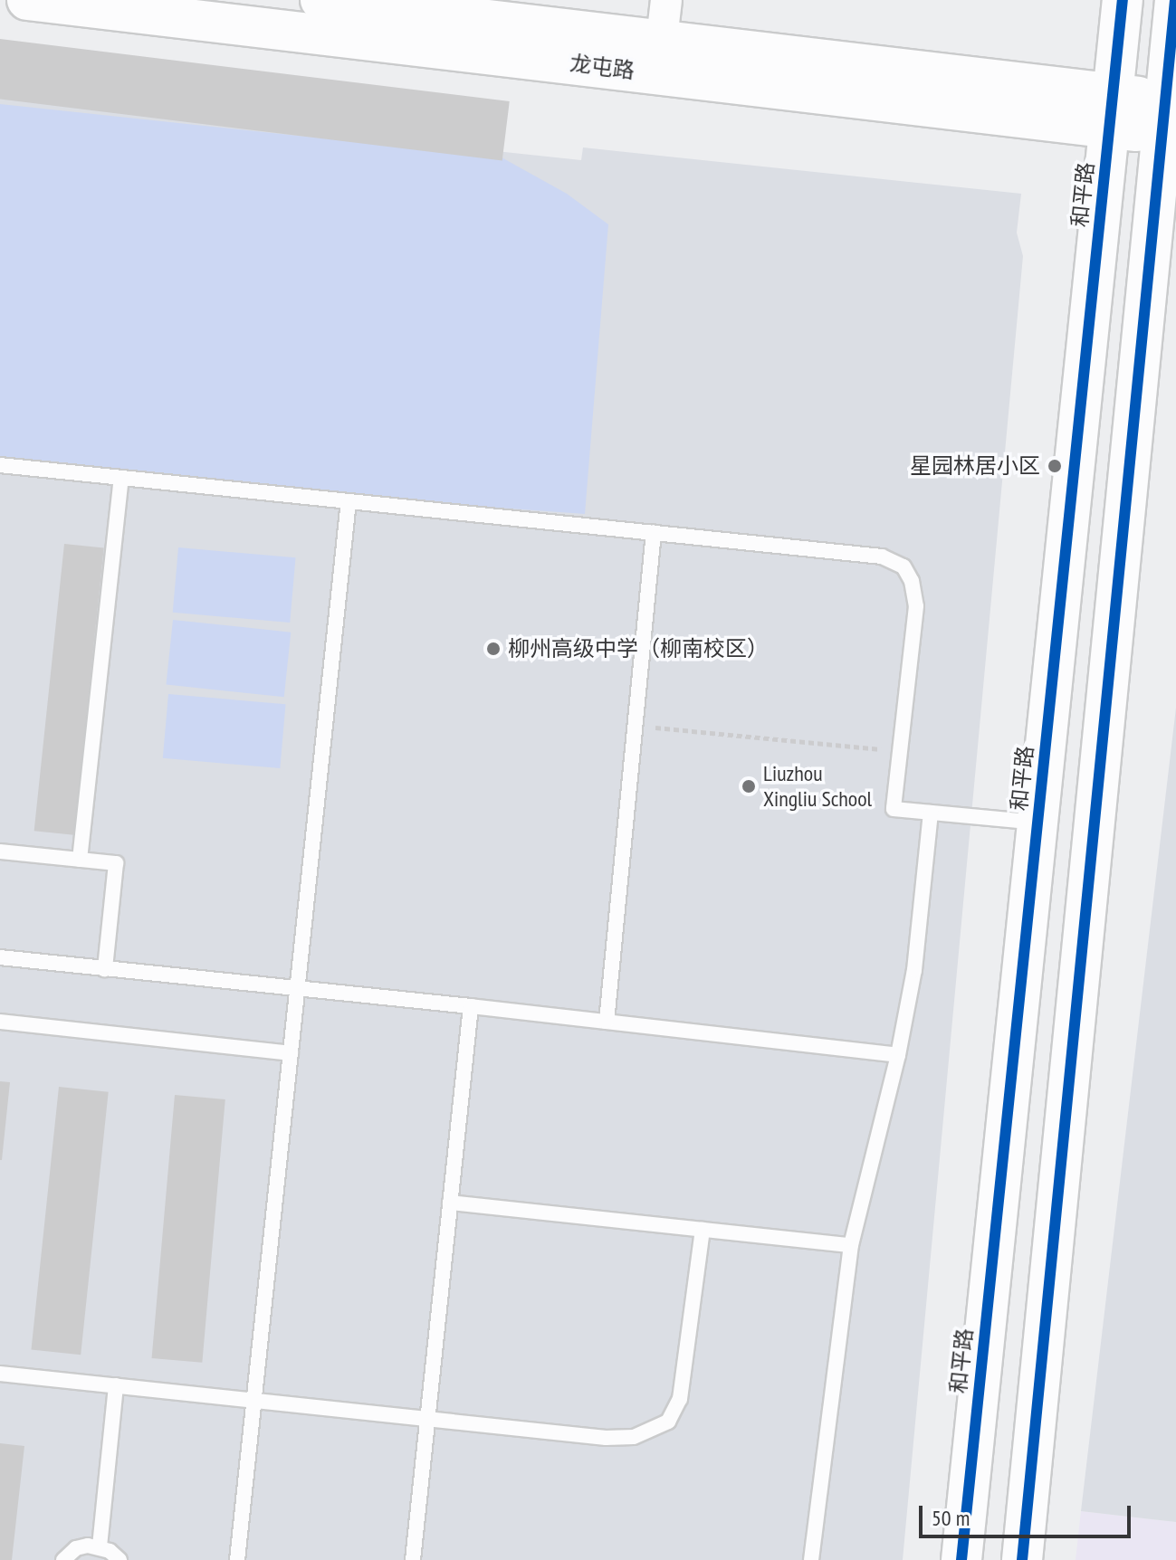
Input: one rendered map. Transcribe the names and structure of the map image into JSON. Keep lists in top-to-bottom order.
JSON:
{
  "streets": {
    "main road": ["龙屯路", "和平路"]
  },
  "crossings": [
    ["龙屯路", "和平路"]
  ],
  "places": ["星园林居小区", "柳州高级中学（柳南校区）", "Liuzhou Xingliu School"],
  "scale_bar": "50 m"
}
